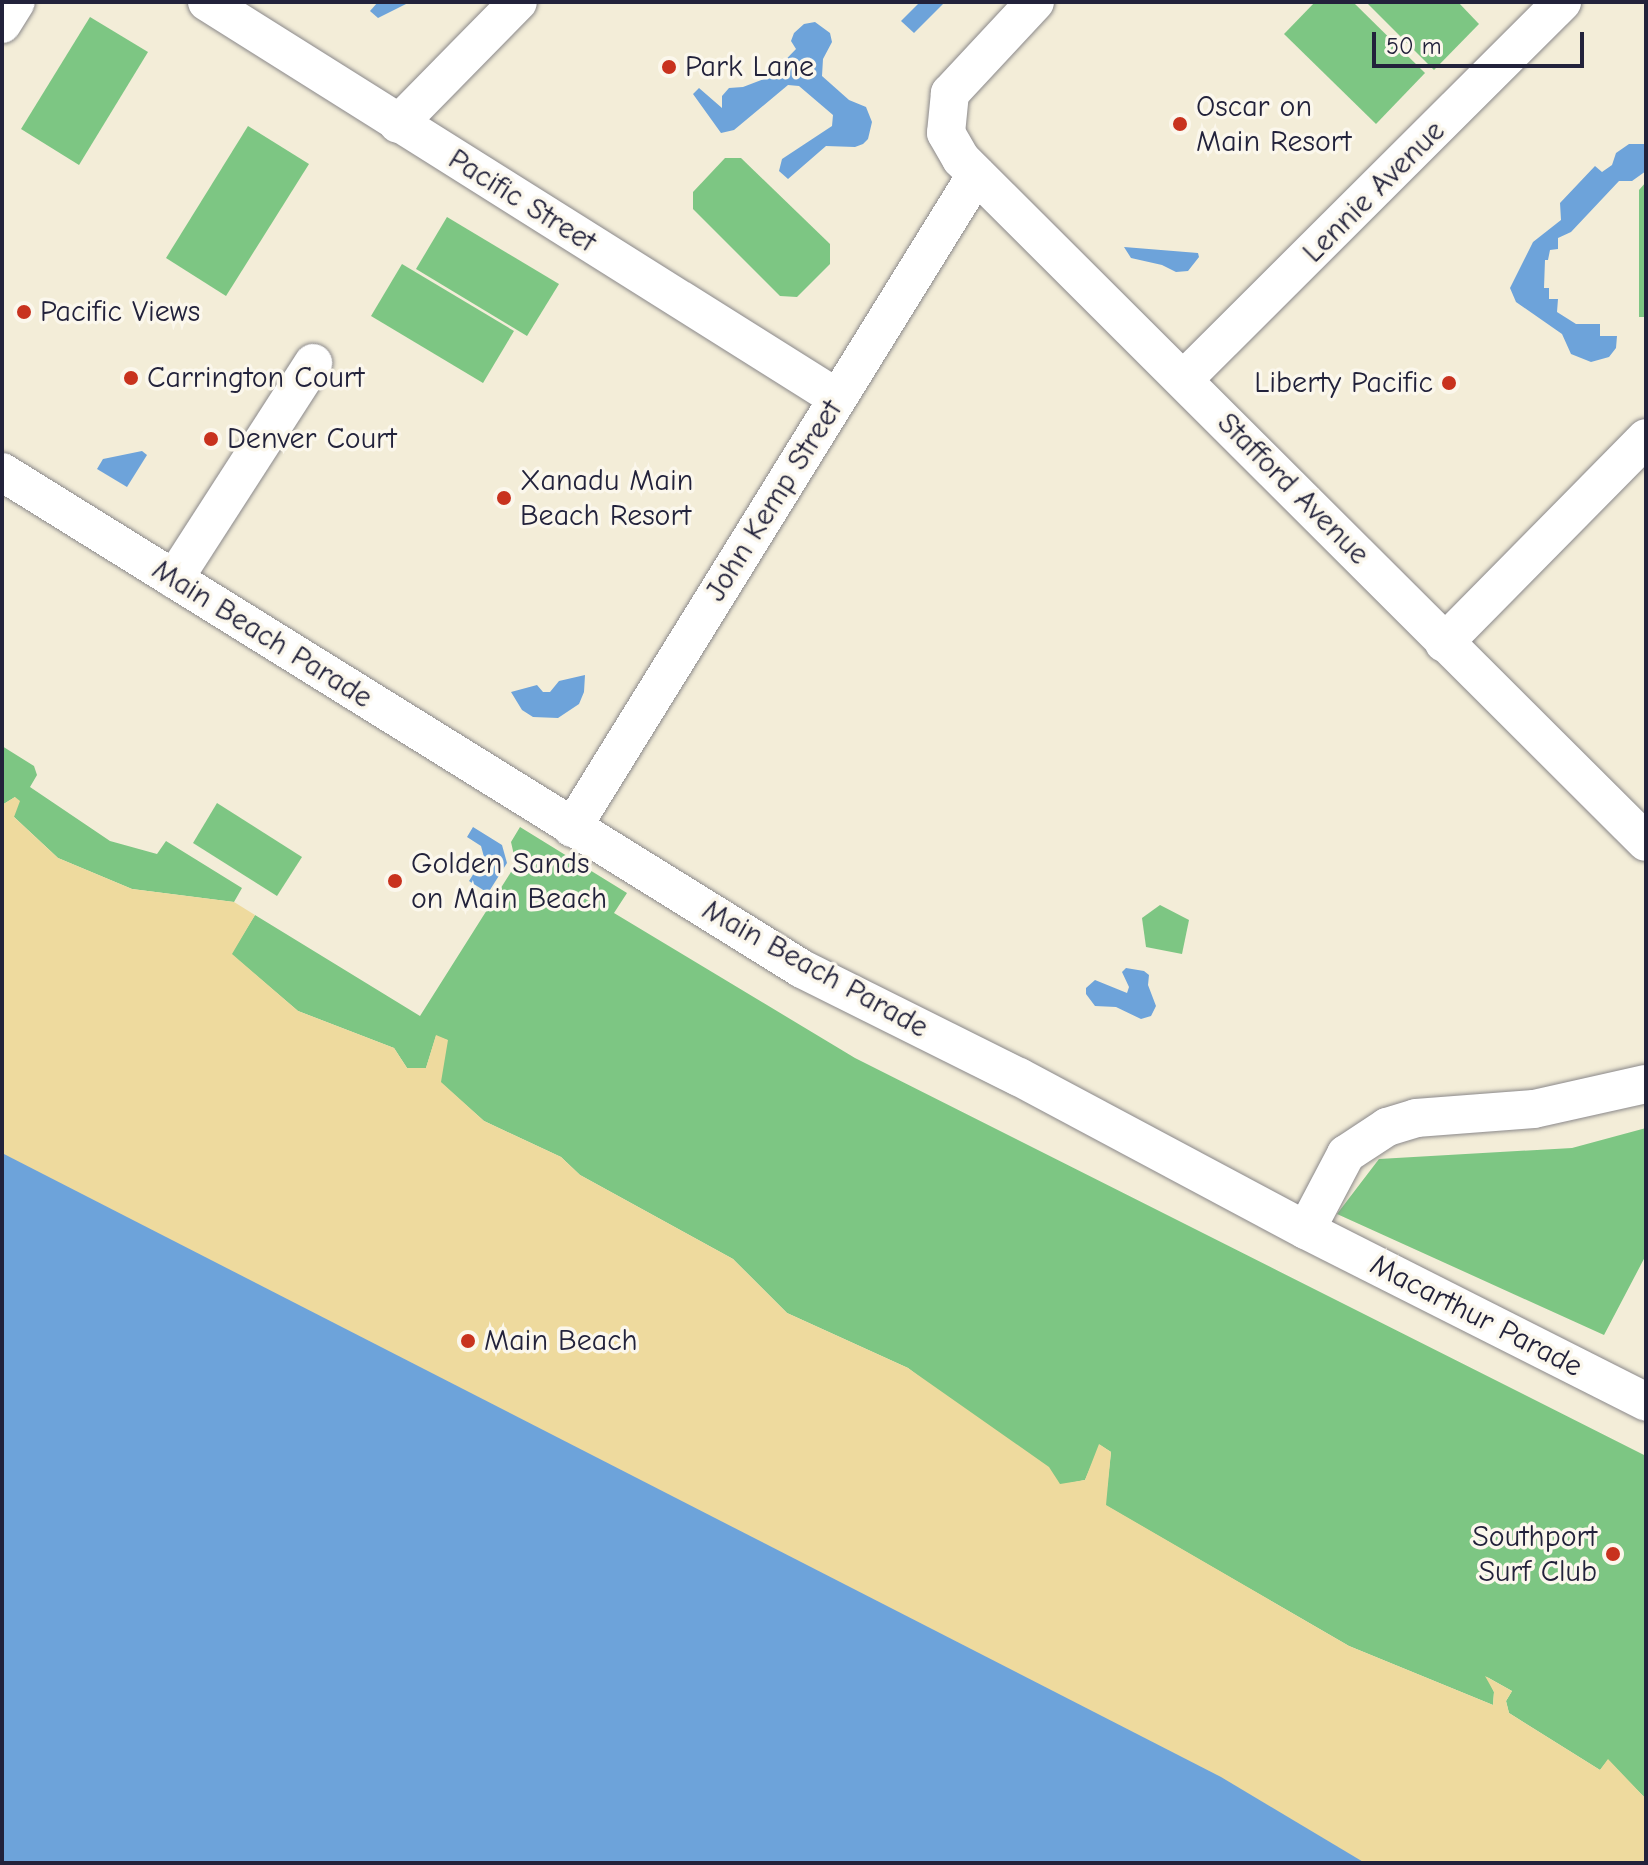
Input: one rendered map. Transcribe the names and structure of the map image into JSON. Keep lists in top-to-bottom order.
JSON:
{
  "streets": {
    "street": [
      "Lennie Avenue",
      "Pacific Street",
      "Stafford Avenue",
      "John Kemp Street",
      "Main Beach Parade",
      "Macarthur Parade"
    ]
  },
  "crossings": [
    ["Lennie Avenue", "Stafford Avenue"],
    ["Pacific Street", "John Kemp Street"],
    ["Stafford Avenue", "John Kemp Street"],
    ["John Kemp Street", "Main Beach Parade"],
    ["Main Beach Parade", "Macarthur Parade"]
  ],
  "places": [
    "Park Lane",
    "Oscar on Main Resort",
    "Pacific Views",
    "Carrington Court",
    "Liberty Pacific",
    "Denver Court",
    "Xanadu Main Beach Resort",
    "Golden Sands on Main Beach",
    "Main Beach",
    "Southport Surf Club"
  ],
  "scale_bar": "50 m"
}
